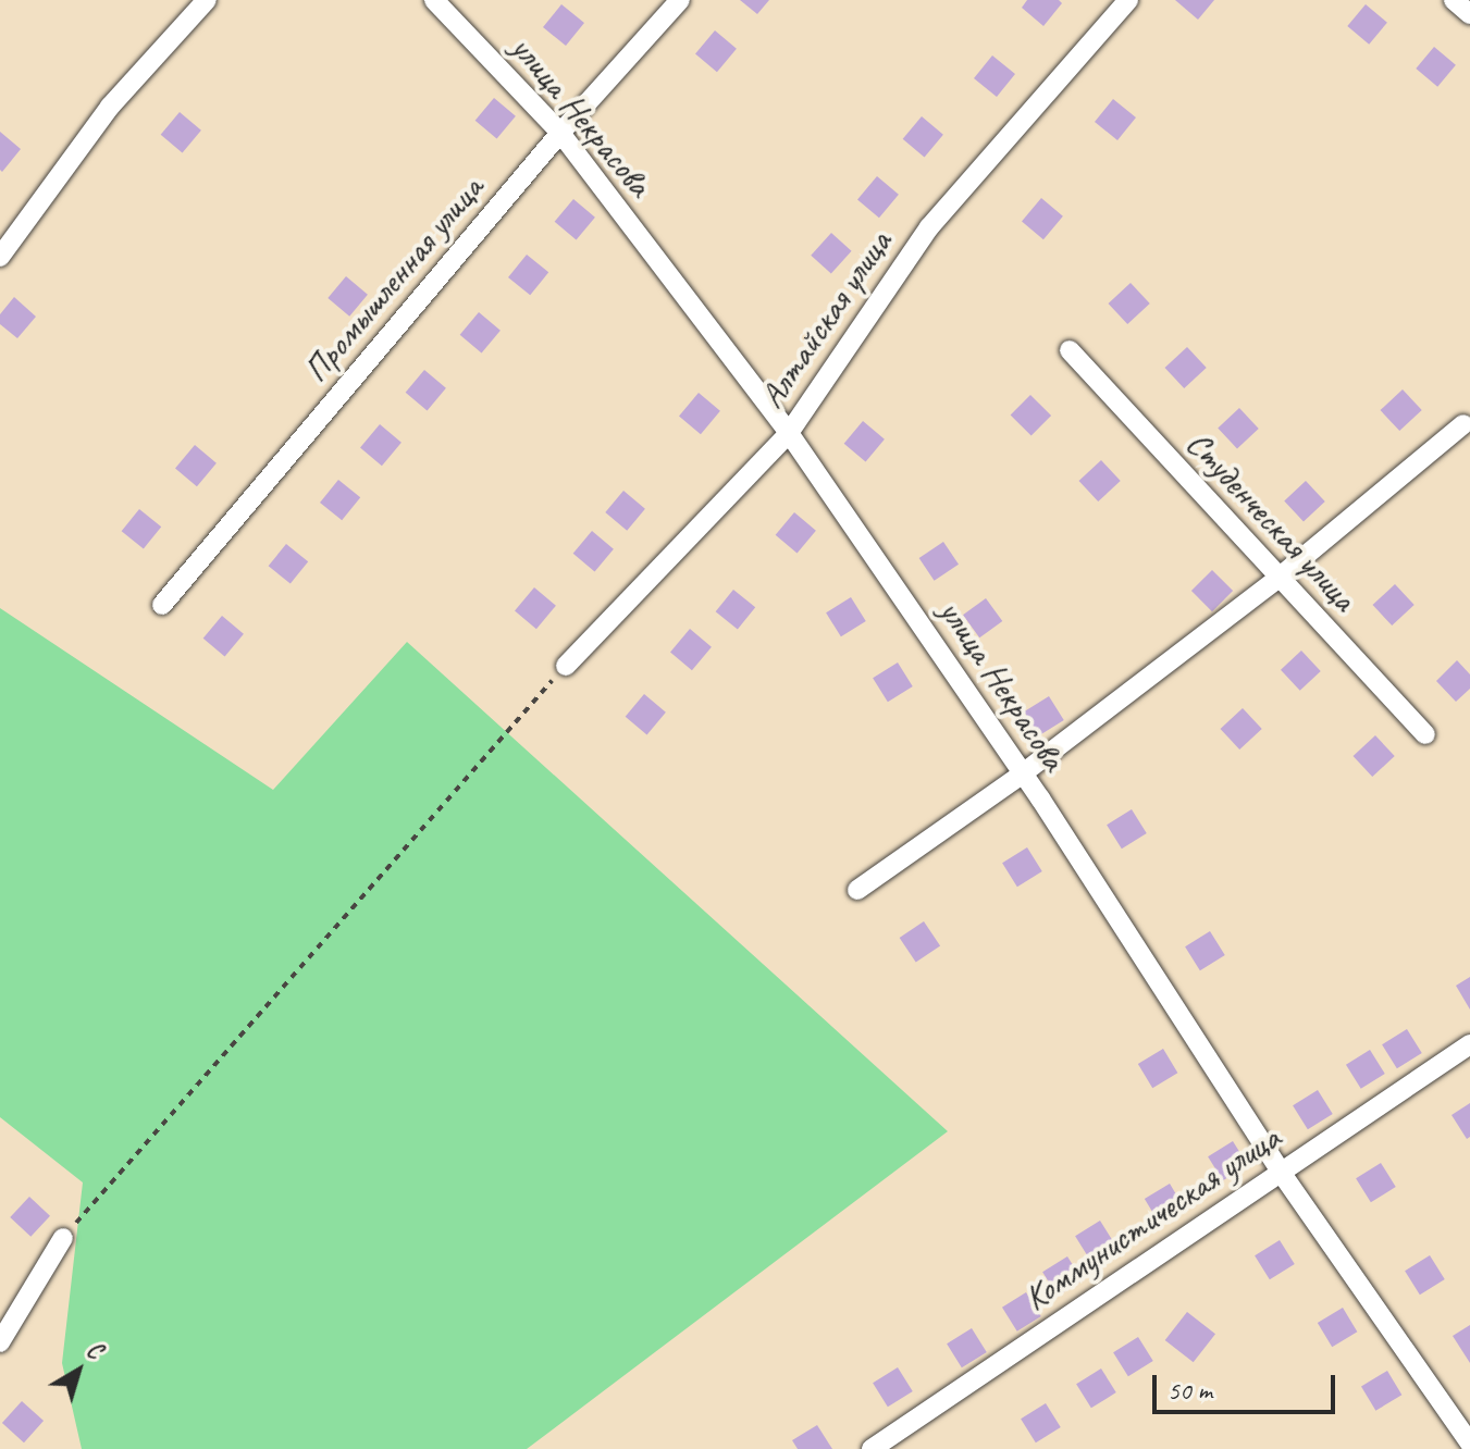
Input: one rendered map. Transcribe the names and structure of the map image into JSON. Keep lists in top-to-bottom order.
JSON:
{
  "streets": {
    "street": [
      "улица Некрасова",
      "Промышленная улица",
      "Алтайская улица",
      "Студенческая улица",
      "Коммунистическая улица"
    ]
  },
  "crossings": [
    ["улица Некрасова", "Промышленная улица"],
    ["улица Некрасова", "Алтайская улица"],
    ["улица Некрасова", "Коммунистическая улица"]
  ],
  "scale_bar": "50 m",
  "north": "top right"
}
